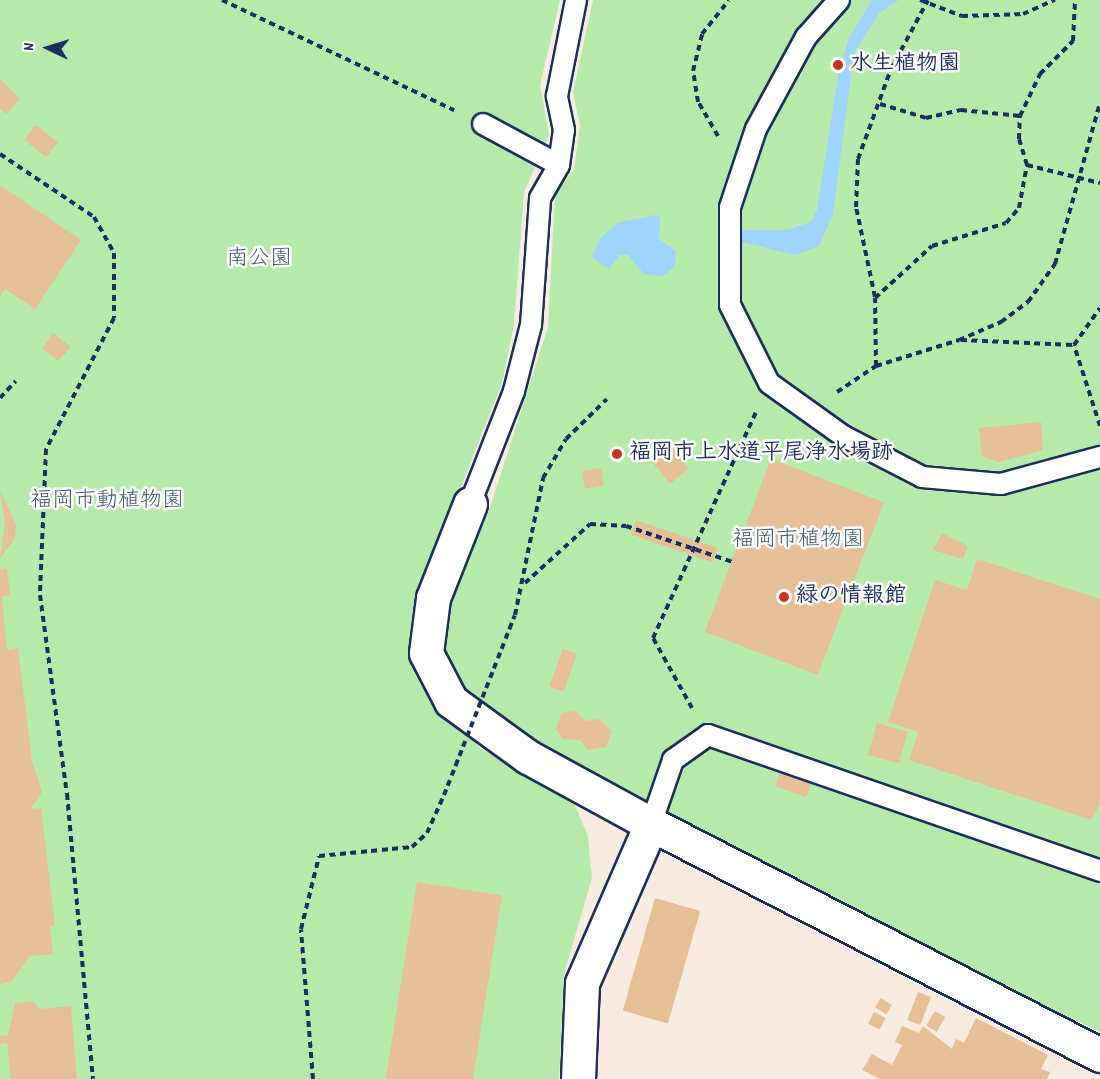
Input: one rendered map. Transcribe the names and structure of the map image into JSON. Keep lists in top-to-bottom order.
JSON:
{
  "parks": ["南公園", "福岡市動植物園", "福岡市植物園"],
  "places": ["水生植物園", "福岡市上水道平尾浄水場跡", "緑の情報館"],
  "north": "left"
}
